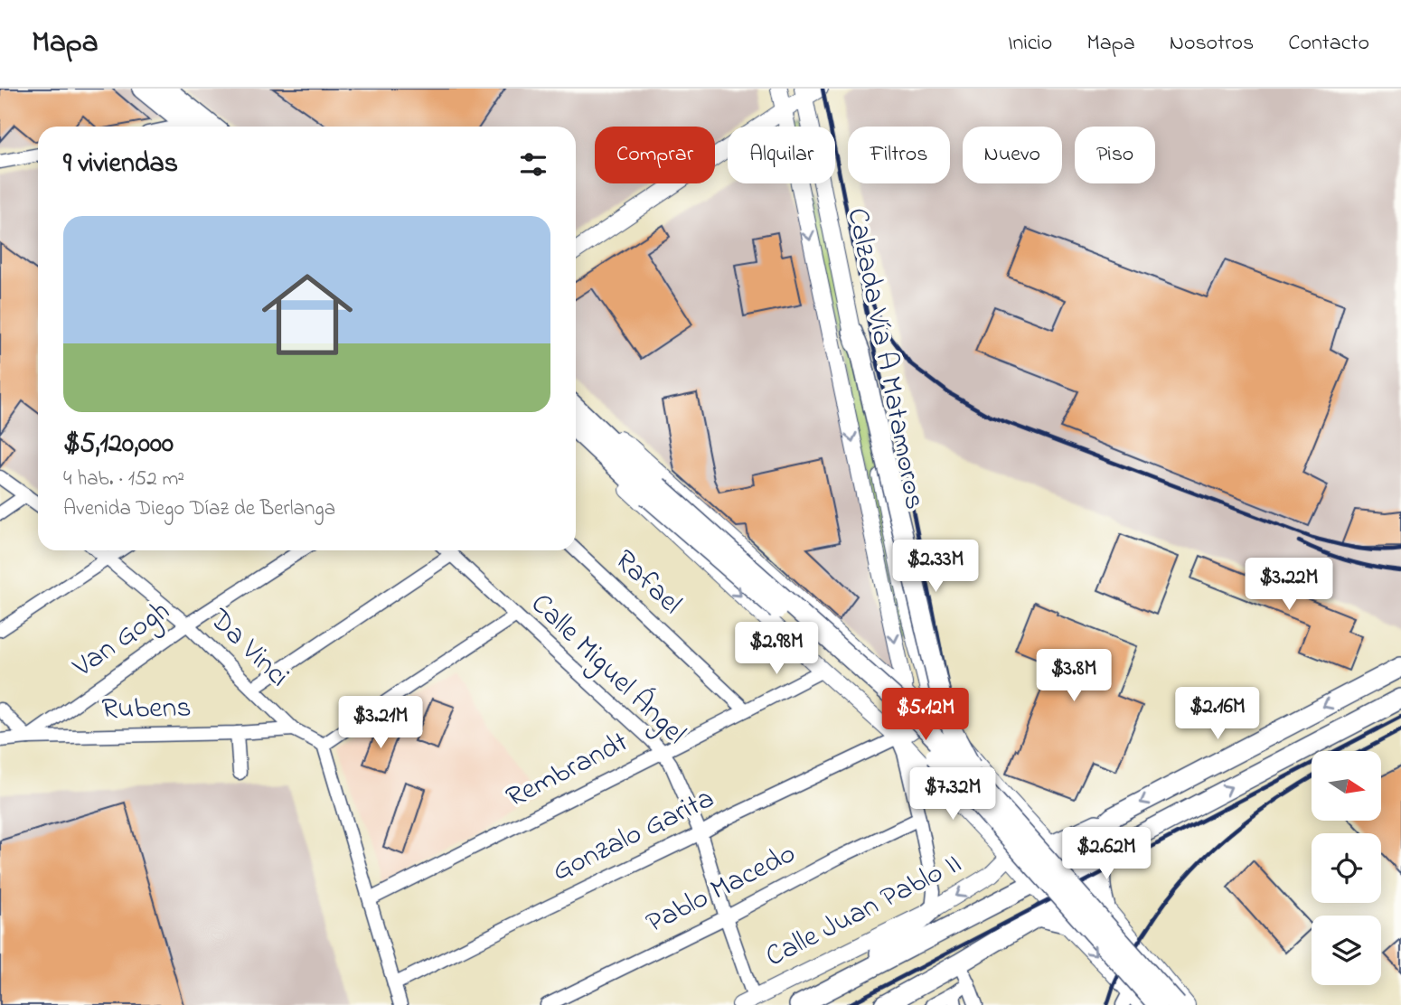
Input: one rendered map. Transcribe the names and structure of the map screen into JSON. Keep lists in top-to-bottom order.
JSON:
{
  "streets": {
    "street": [
      "Calzada Vía A Matamoros",
      "Rafael",
      "Van Gogh",
      "Da Vinci",
      "Calle Miguel Ángel",
      "Rubens",
      "Rembrandt",
      "Gonzalo Garita",
      "Pablo Macedo",
      "Calle Juan Pablo II"
    ]
  },
  "crossings": [
    ["Calzada Vía A Matamoros", "Gonzalo Garita"],
    ["Rafael", "Rembrandt"],
    ["Van Gogh", "Da Vinci"],
    ["Van Gogh", "Rubens"],
    ["Da Vinci", "Rubens"],
    ["Calle Miguel Ángel", "Rembrandt"],
    ["Calle Miguel Ángel", "Gonzalo Garita"],
    ["Calle Miguel Ángel", "Pablo Macedo"],
    ["Calle Miguel Ángel", "Calle Juan Pablo II"]
  ],
  "north": "right",
  "page": {
    "header": "Mapa",
    "nav": [
      "Inicio",
      "Mapa",
      "Nosotros",
      "Contacto"
    ],
    "chip": [
      "Comprar",
      "Alquilar",
      "Filtros",
      "Nuevo",
      "Piso"
    ],
    "heading": "9 viviendas",
    "list": [
      {
        "name": "$5,120,000",
        "note": "4 hab. · 152 m² · Avenida Diego Díaz de Berlanga"
      }
    ],
    "price": [
      "$2.33M",
      "$3.22M",
      "$2.98M",
      "$3.8M",
      "$2.16M",
      "$5.12M",
      "$3.21M",
      "$7.32M",
      "$2.62M"
    ]
  }
}
